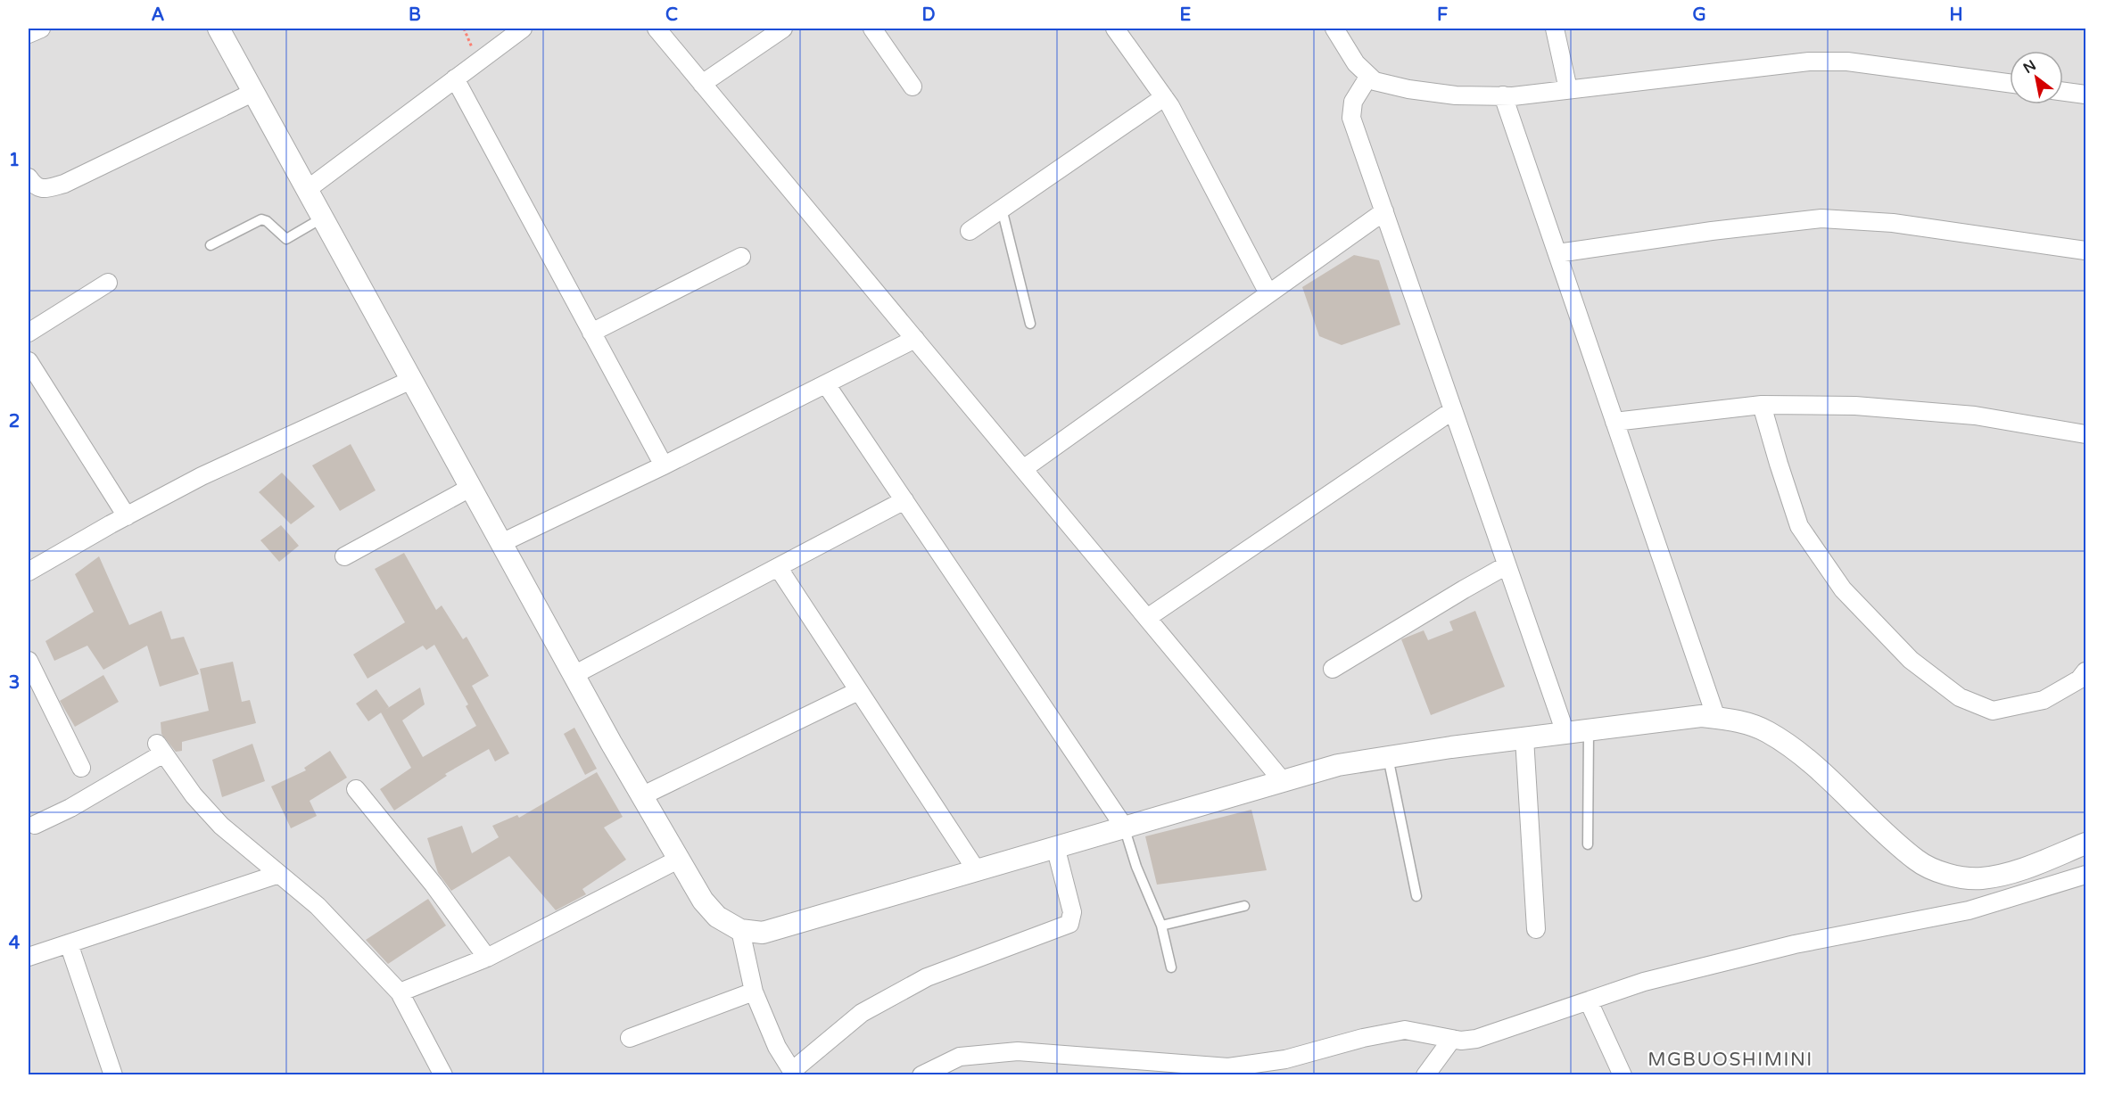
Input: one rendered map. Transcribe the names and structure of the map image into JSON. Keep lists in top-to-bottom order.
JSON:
{
  "districts": ["MGBUOSHIMINI"],
  "north": "top left",
  "grid": {
    "columns": [
      "A",
      "B",
      "C",
      "D",
      "E",
      "F",
      "G",
      "H"
    ],
    "rows": [
      "1",
      "2",
      "3",
      "4"
    ]
  }
}
